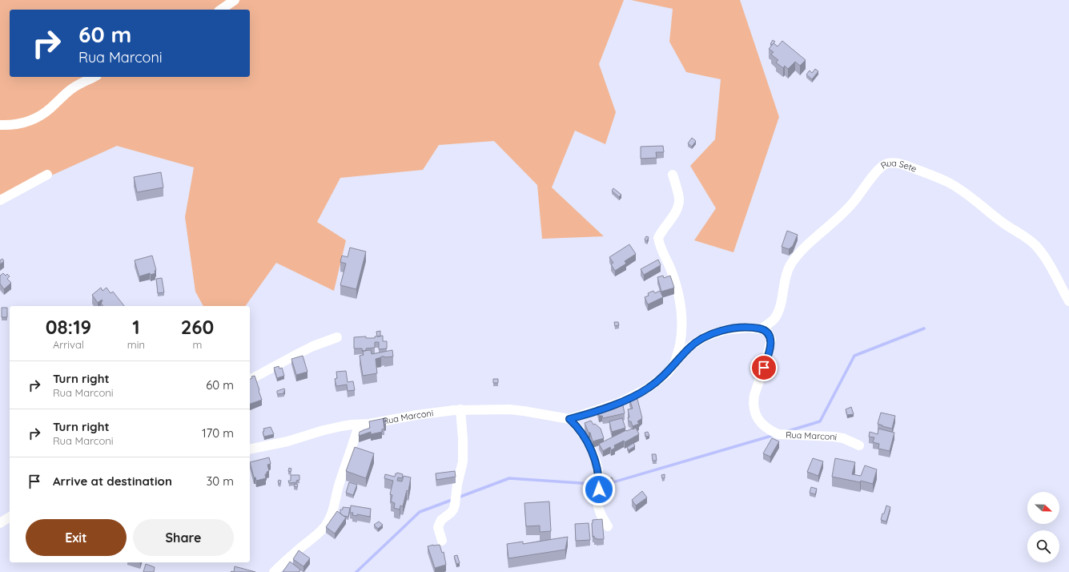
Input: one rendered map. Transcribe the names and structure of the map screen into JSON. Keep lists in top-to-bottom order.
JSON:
{
  "streets": {
    "street": ["Rua Sete", "Rua Marconi"]
  },
  "crossings": [
    ["Rua Sete", "Rua Marconi"]
  ],
  "north": "right",
  "page": {
    "turn": ["60 m", "Rua Marconi"],
    "eta": [
      "08:19",
      "Arrival",
      "1",
      "min",
      "260",
      "m"
    ],
    "list": [
      {
        "name": "Turn right",
        "note": "Rua Marconi",
        "value": "60 m"
      },
      {
        "name": "Turn right",
        "note": "Rua Marconi",
        "value": "170 m"
      },
      {
        "name": "Arrive at destination",
        "value": "30 m"
      }
    ],
    "buttons": ["Exit", "Share"]
  }
}
